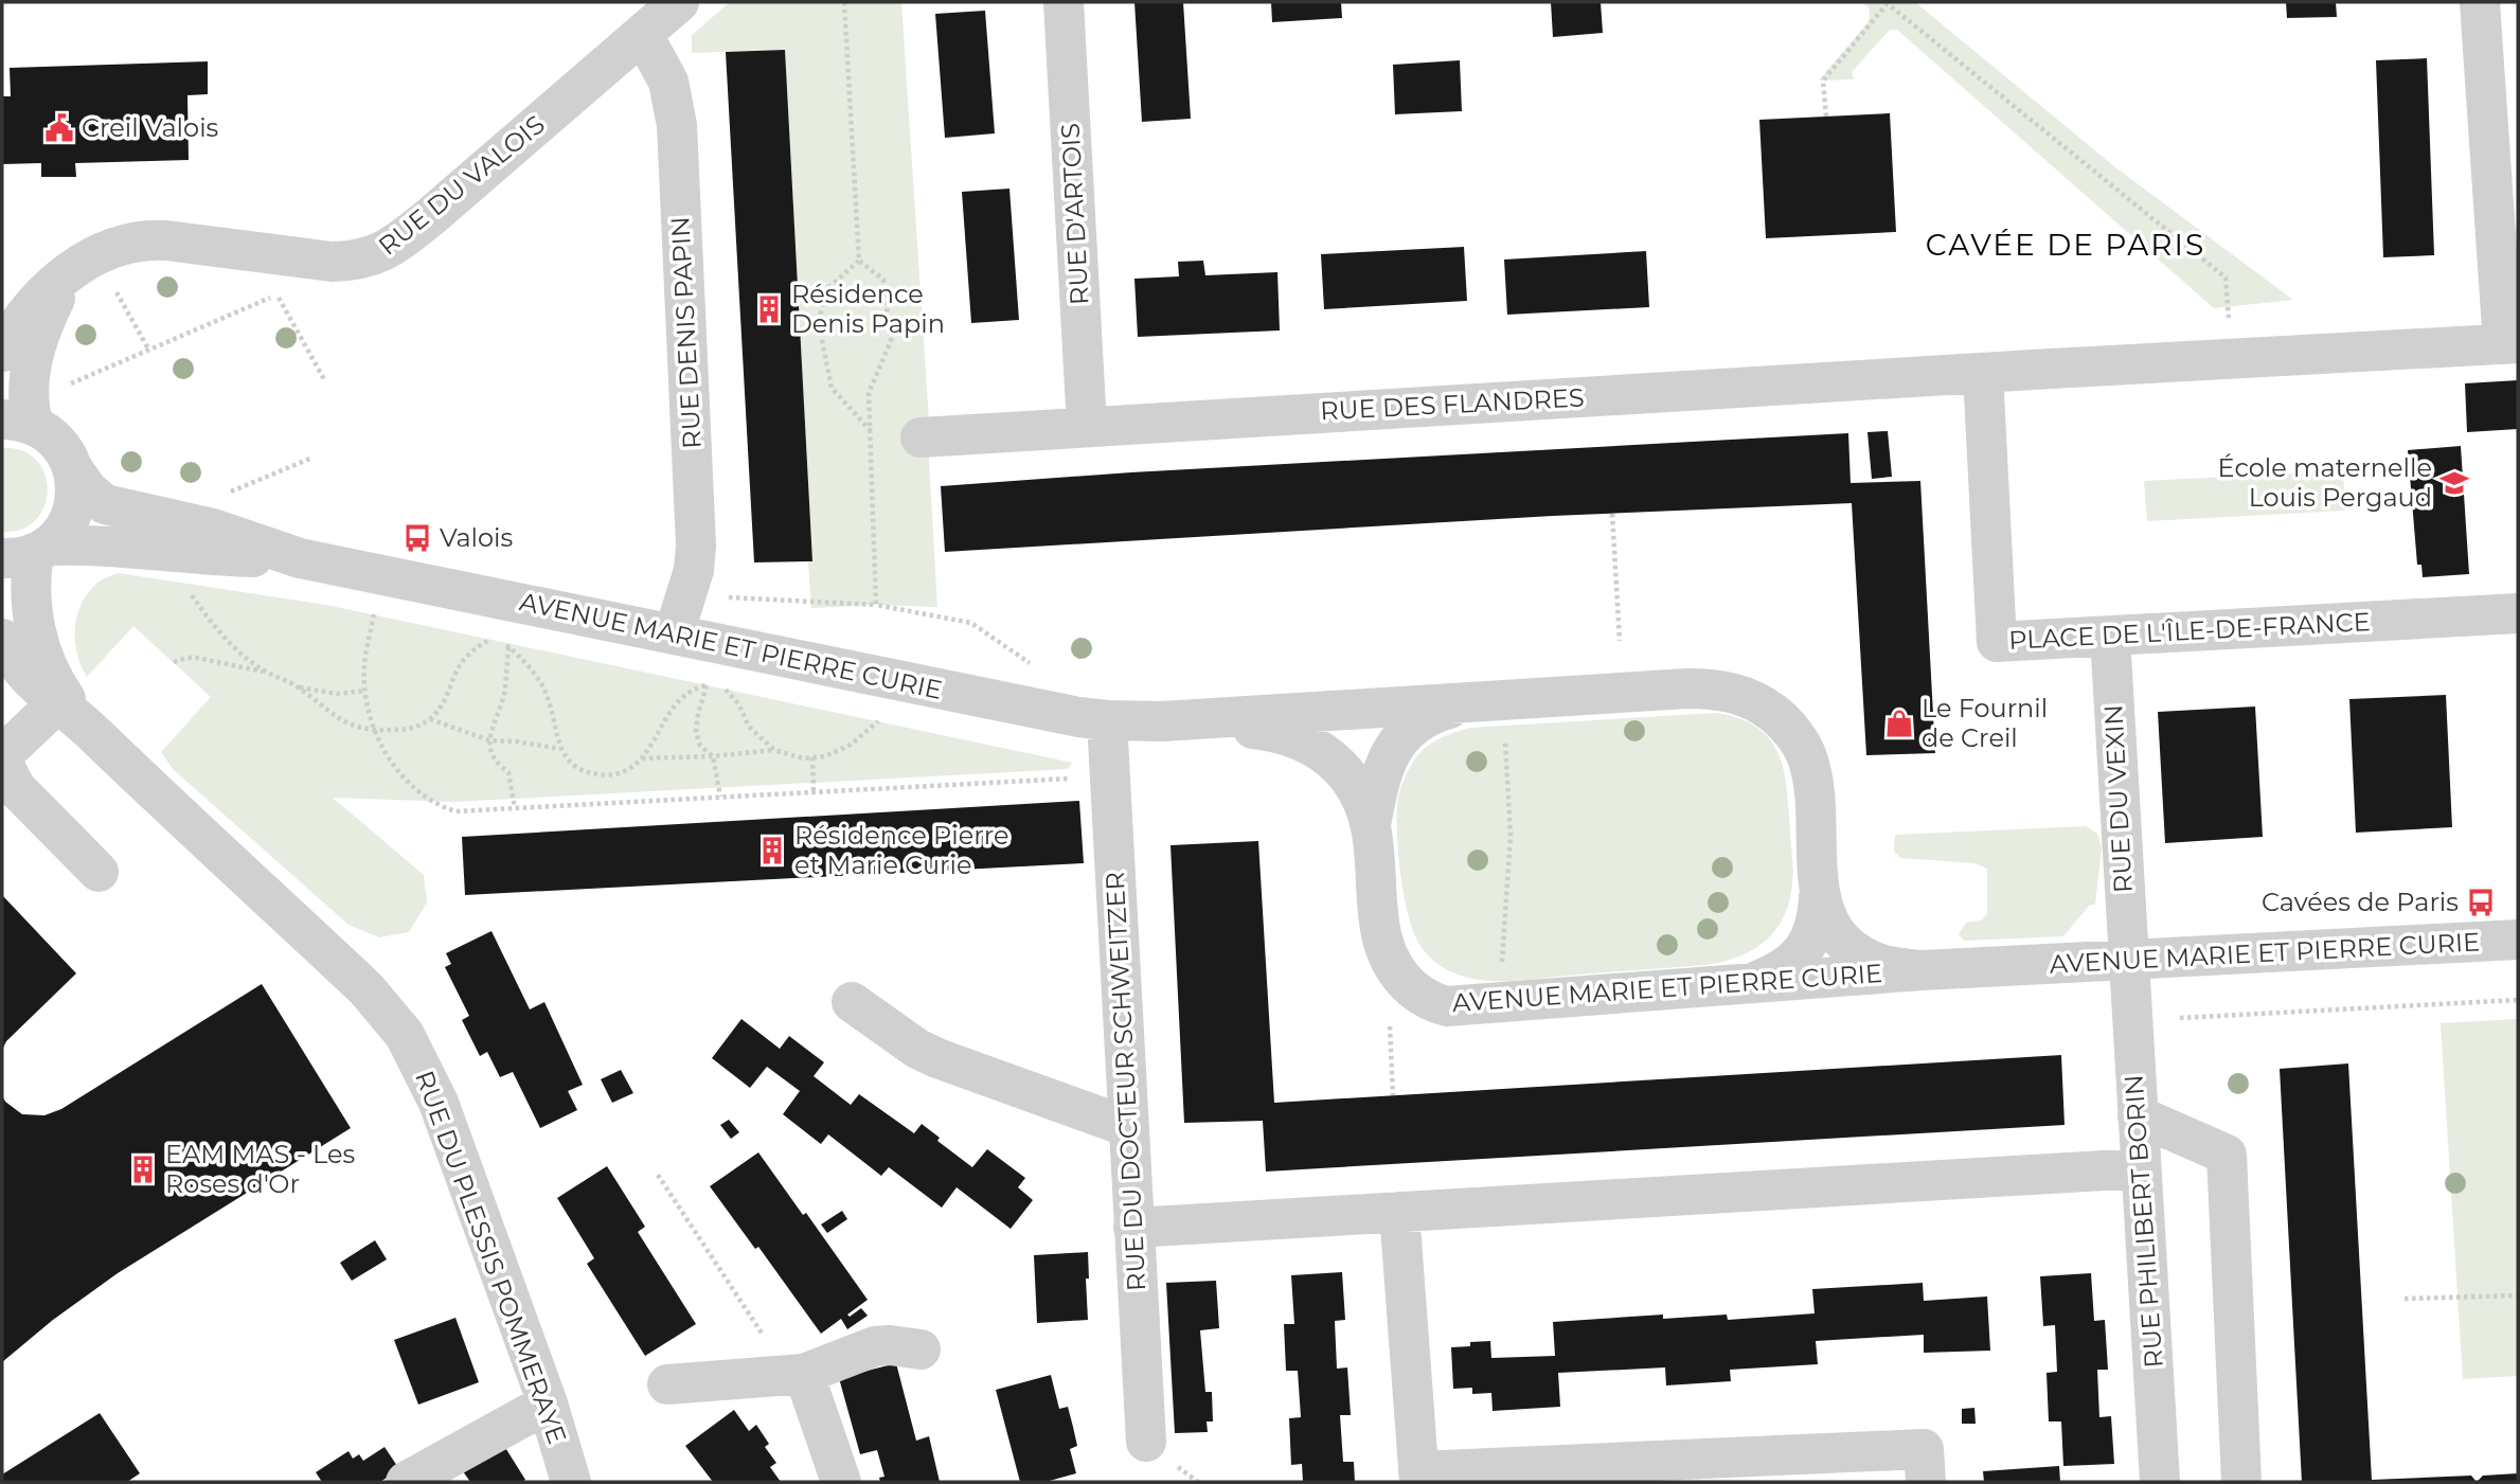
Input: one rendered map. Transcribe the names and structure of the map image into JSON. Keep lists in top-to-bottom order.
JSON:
{
  "streets": {
    "street": [
      "RUE DU VALOIS",
      "RUE D'ARTOIS",
      "RUE DENIS PAPIN",
      "RUE DES FLANDRES",
      "PLACE DE L'ÎLE-DE-FRANCE",
      "AVENUE MARIE ET PIERRE CURIE",
      "RUE DU VEXIN",
      "RUE DU DOCTEUR SCHWEITZER",
      "RUE PHILIBERT BORIN",
      "RUE DU PLESSIS POMMERAYE"
    ]
  },
  "crossings": [
    ["RUE DU VALOIS", "RUE DENIS PAPIN"],
    ["RUE D'ARTOIS", "RUE DES FLANDRES"],
    ["RUE DENIS PAPIN", "AVENUE MARIE ET PIERRE CURIE"],
    ["RUE DES FLANDRES", "PLACE DE L'ÎLE-DE-FRANCE"],
    ["PLACE DE L'ÎLE-DE-FRANCE", "RUE DU VEXIN"],
    ["AVENUE MARIE ET PIERRE CURIE", "RUE DU VEXIN"],
    ["AVENUE MARIE ET PIERRE CURIE", "RUE DU DOCTEUR SCHWEITZER"],
    ["AVENUE MARIE ET PIERRE CURIE", "RUE PHILIBERT BORIN"],
    ["AVENUE MARIE ET PIERRE CURIE", "RUE DU PLESSIS POMMERAYE"],
    ["RUE DU VEXIN", "RUE PHILIBERT BORIN"]
  ],
  "districts": ["CAVÉE DE PARIS"],
  "places": {
    "public building": ["Creil Valois"],
    "building": ["Résidence Denis Papin", "Résidence Pierre et Marie Curie", "EAM MAS - Les Roses d'Or"],
    "school or university": ["École maternelle Louis Pergaud"],
    "bus stop": ["Valois", "Cavées de Paris"],
    "shop": ["Le Fournil de Creil"]
  }
}
